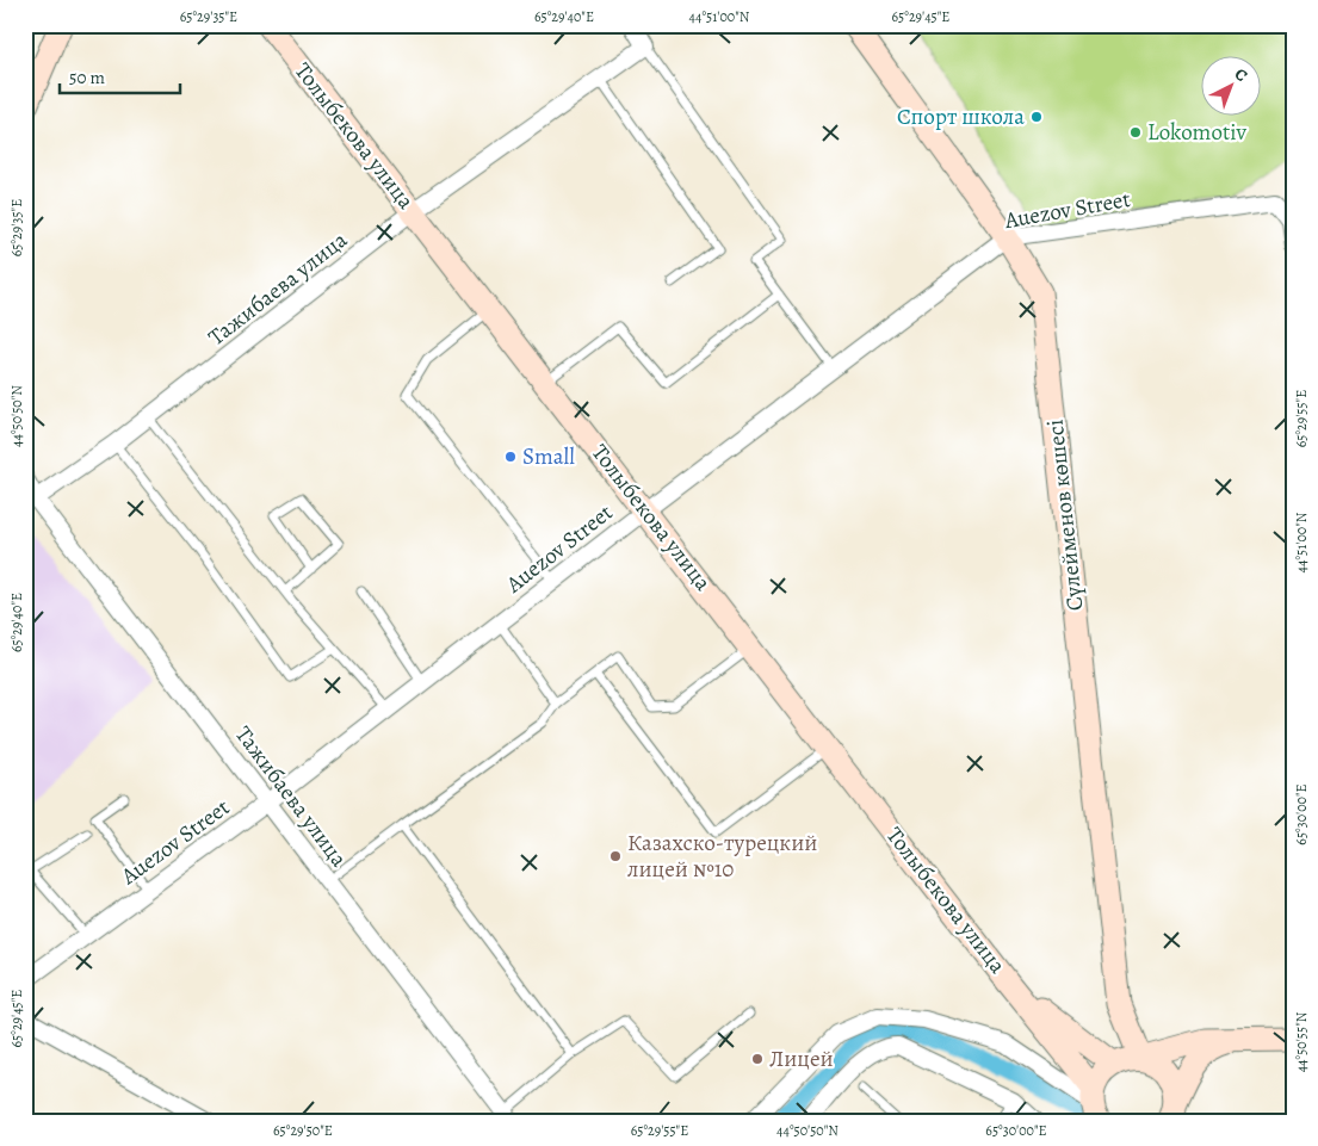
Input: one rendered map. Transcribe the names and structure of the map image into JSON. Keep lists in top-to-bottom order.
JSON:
{
  "streets": {
    "street": [
      "Толыбекова улица",
      "Auezov Street",
      "Тажибаева улица",
      "Сүлейменов көшесі"
    ]
  },
  "crossings": [
    ["Толыбекова улица", "Auezov Street"],
    ["Толыбекова улица", "Тажибаева улица"],
    ["Auezov Street", "Тажибаева улица"],
    ["Auezov Street", "Сүлейменов көшесі"]
  ],
  "places": [
    "Спорт школа",
    "Lokomotiv",
    "Small",
    "Казахско-турецкий лицей №10",
    "Лицей"
  ],
  "scale_bar": "50 m",
  "north": "top right",
  "coordinates": [
    "65°29'35\"E",
    "65°29'40\"E",
    "44°51'00\"N",
    "65°29'45\"E",
    "44°50'50\"N",
    "65°29'55\"E",
    "65°30'00\"E",
    "44°50'55\"N",
    "65°29'50\"E"
  ]
}
